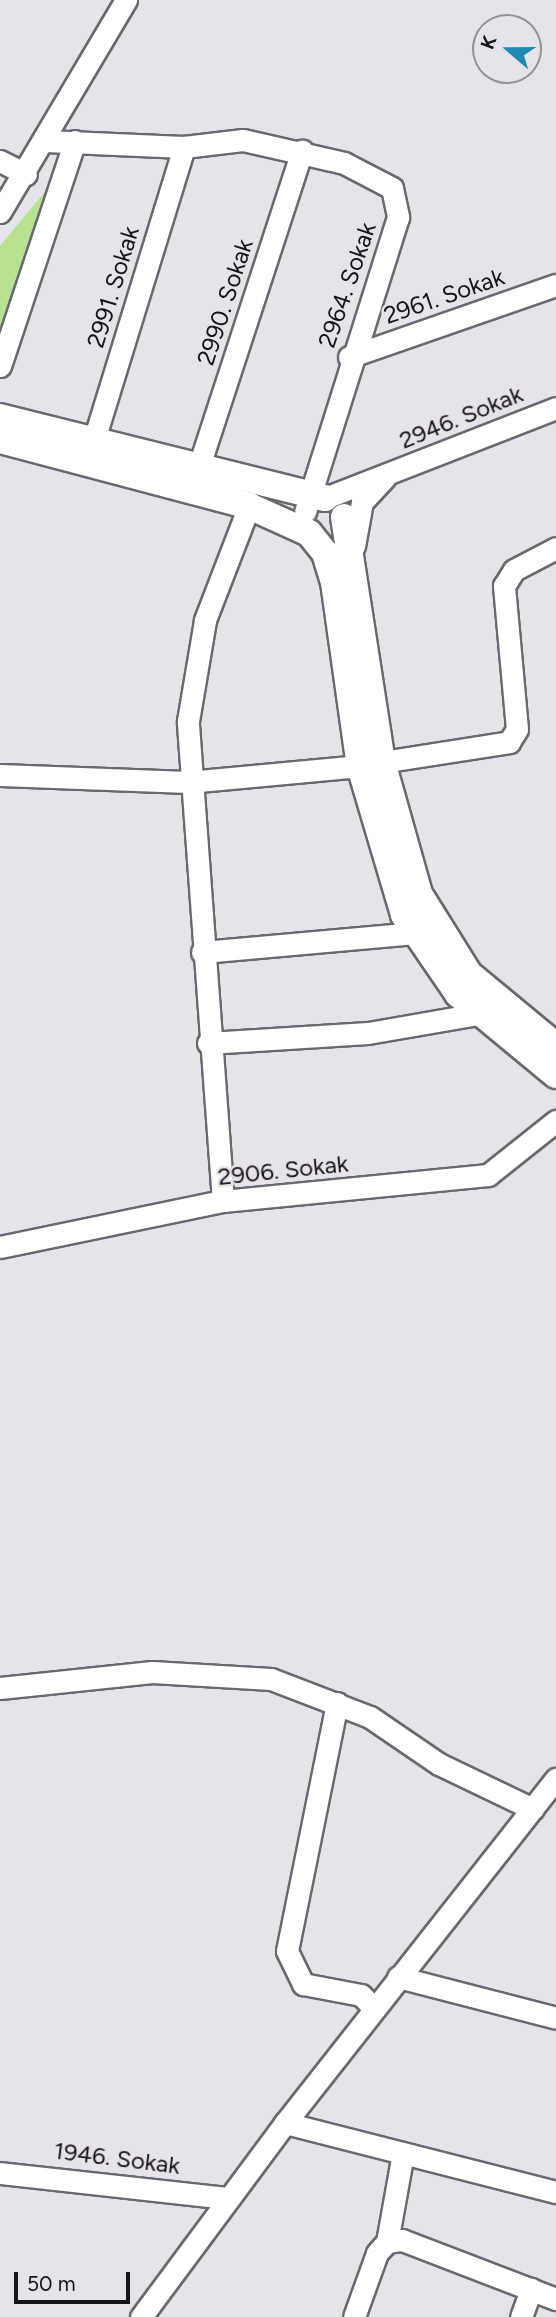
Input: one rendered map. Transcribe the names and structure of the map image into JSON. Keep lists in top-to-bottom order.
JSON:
{
  "streets": {
    "street": [
      "2964. Sokak",
      "2991. Sokak",
      "2961. Sokak",
      "2990. Sokak",
      "2946. Sokak",
      "2906. Sokak",
      "1946. Sokak"
    ]
  },
  "crossings": [
    ["2964. Sokak", "2991. Sokak"],
    ["2964. Sokak", "2961. Sokak"],
    ["2964. Sokak", "2990. Sokak"],
    ["2964. Sokak", "2946. Sokak"]
  ],
  "scale_bar": "50 m",
  "north": "left"
}
